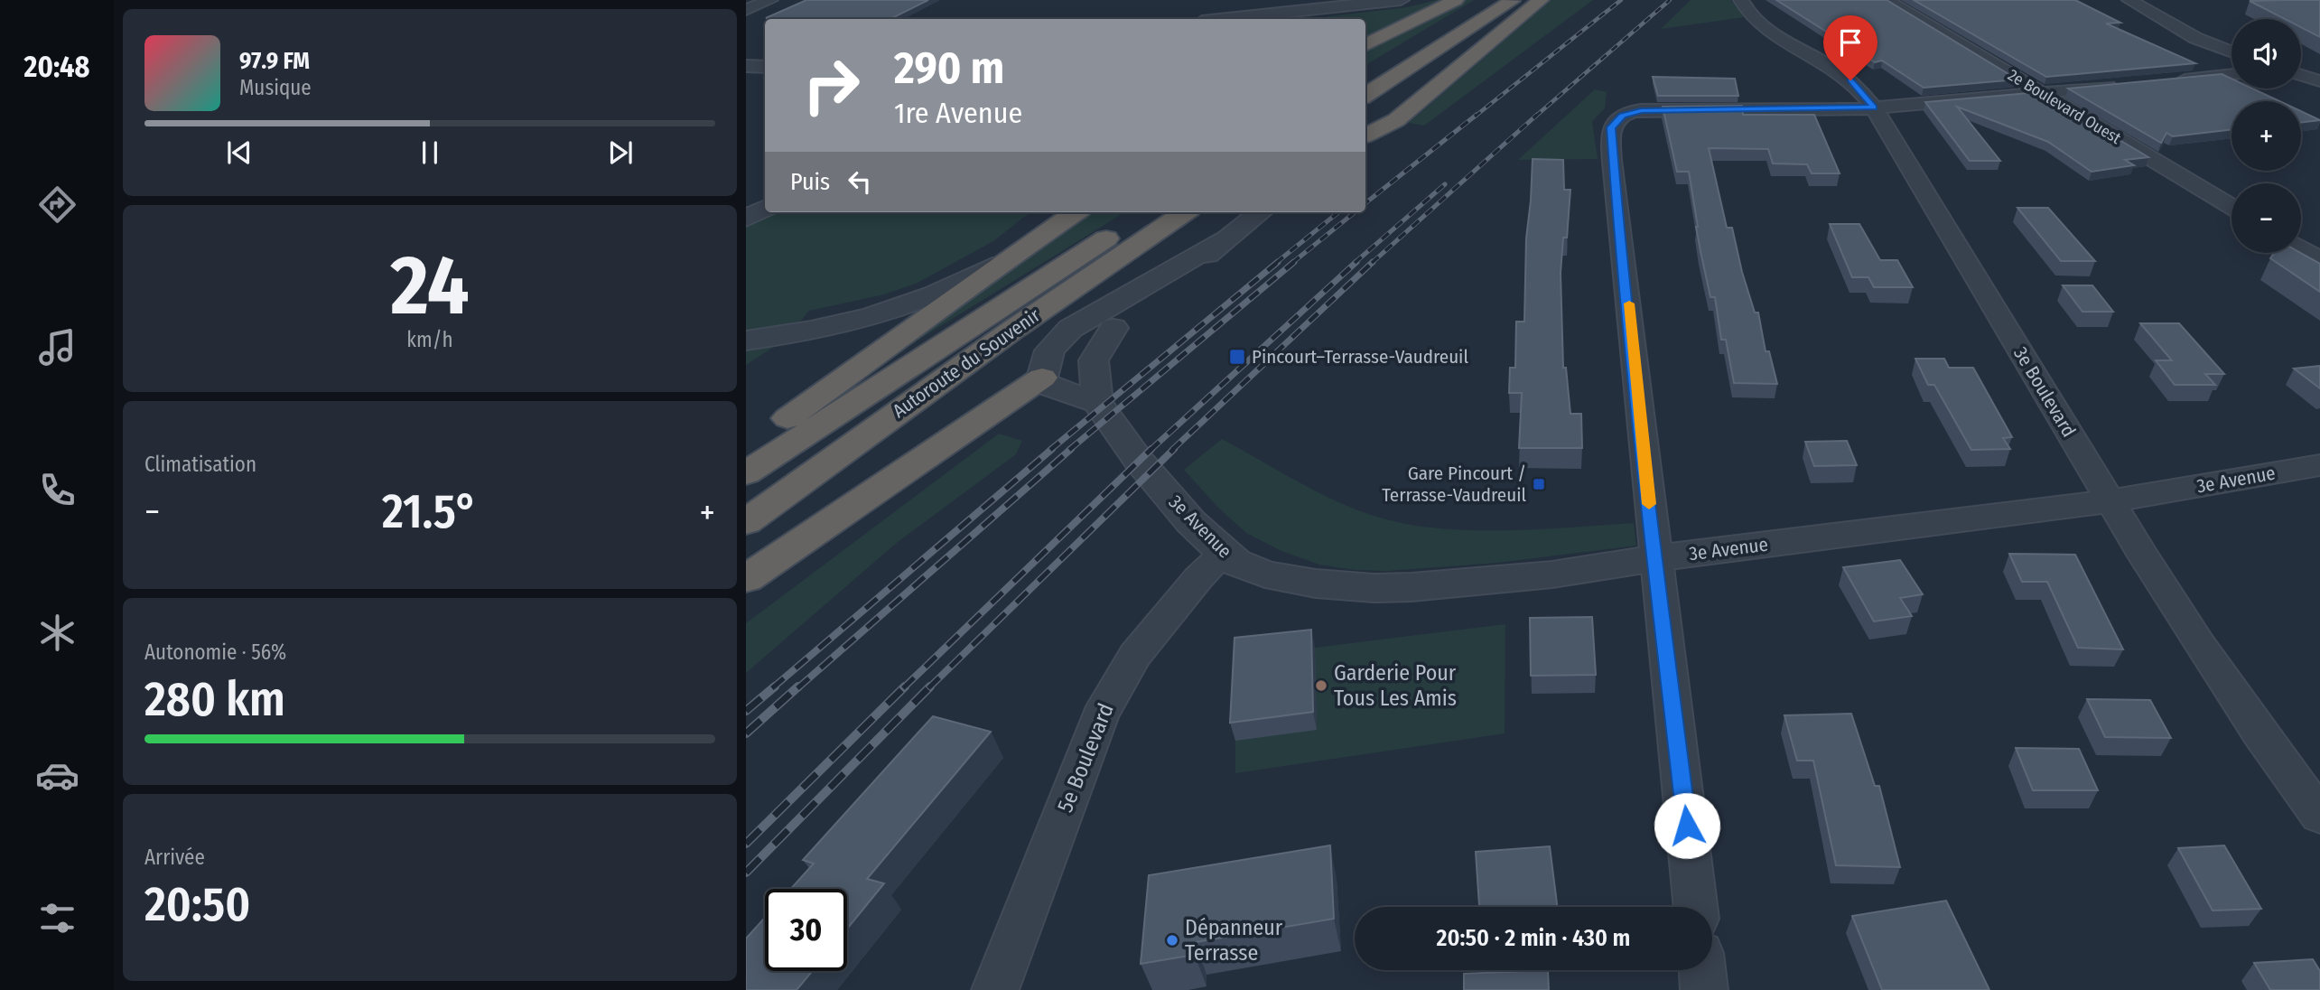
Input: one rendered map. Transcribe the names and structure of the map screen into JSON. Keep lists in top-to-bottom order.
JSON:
{
  "streets": {
    "highway": ["Autoroute du Souvenir"],
    "street": [
      "2e Boulevard Ouest",
      "3e Boulevard",
      "3e Avenue",
      "5e Boulevard"
    ]
  },
  "crossings": [
    ["3e Boulevard", "3e Avenue"],
    ["3e Avenue", "5e Boulevard"]
  ],
  "places": {
    "transit": ["Pincourt–Terrasse-Vaudreuil", "Gare Pincourt / Terrasse-Vaudreuil"],
    "other": ["Garderie Pour Tous Les Amis", "Dépanneur Terrasse"]
  },
  "page": {
    "tabs": "20:48",
    "map_buttons": ["+", "−"],
    "turn": ["290 m", "1re Avenue"],
    "song": ["97.9 FM", "Musique"],
    "then": "Puis",
    "tile": [
      ["24", "km/h"],
      "Climatisation",
      ["Autonomie · 56%", "280 km"],
      ["Arrivée", "20:50"]
    ],
    "heat": ["−", "21.5°", "+"],
    "limit": "30",
    "trip": "20:50 · 2 min · 430 m"
  }
}
